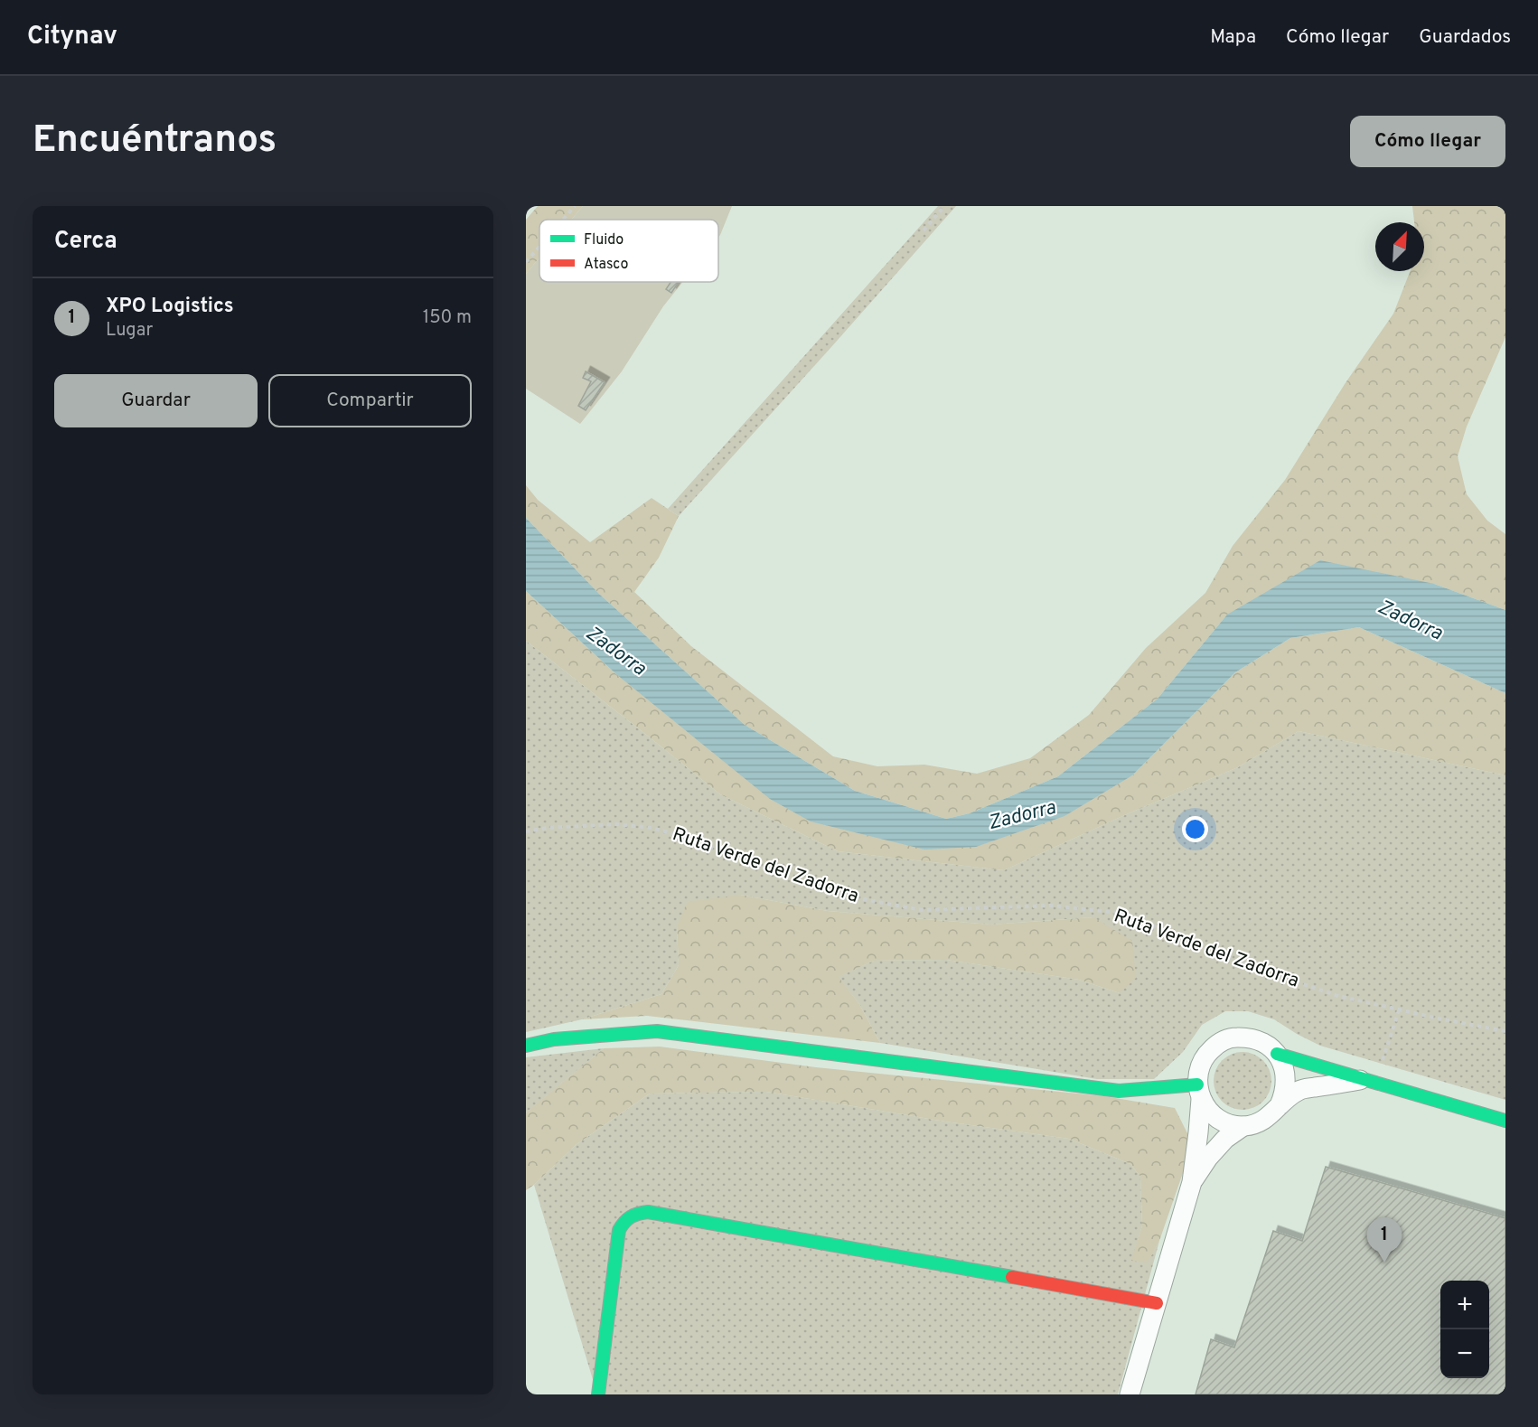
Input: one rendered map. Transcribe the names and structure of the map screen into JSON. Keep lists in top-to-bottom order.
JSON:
{
  "streets": {
    "path": ["Ruta Verde del Zadorra"]
  },
  "water": ["Zadorra"],
  "legend": ["Fluido", "Atasco"],
  "north": "top right",
  "page": {
    "header": "Citynav",
    "nav": ["Mapa", "Cómo llegar", "Guardados"],
    "buttons": [
      "Cómo llegar",
      ["Guardar", "Compartir"]
    ],
    "title": "Encuéntranos",
    "heading": "Cerca",
    "list": [
      {
        "mark": "1",
        "name": "XPO Logistics",
        "note": "Lugar",
        "value": "150 m"
      }
    ],
    "pins": "1",
    "map_buttons": ["+", "−"]
  }
}
